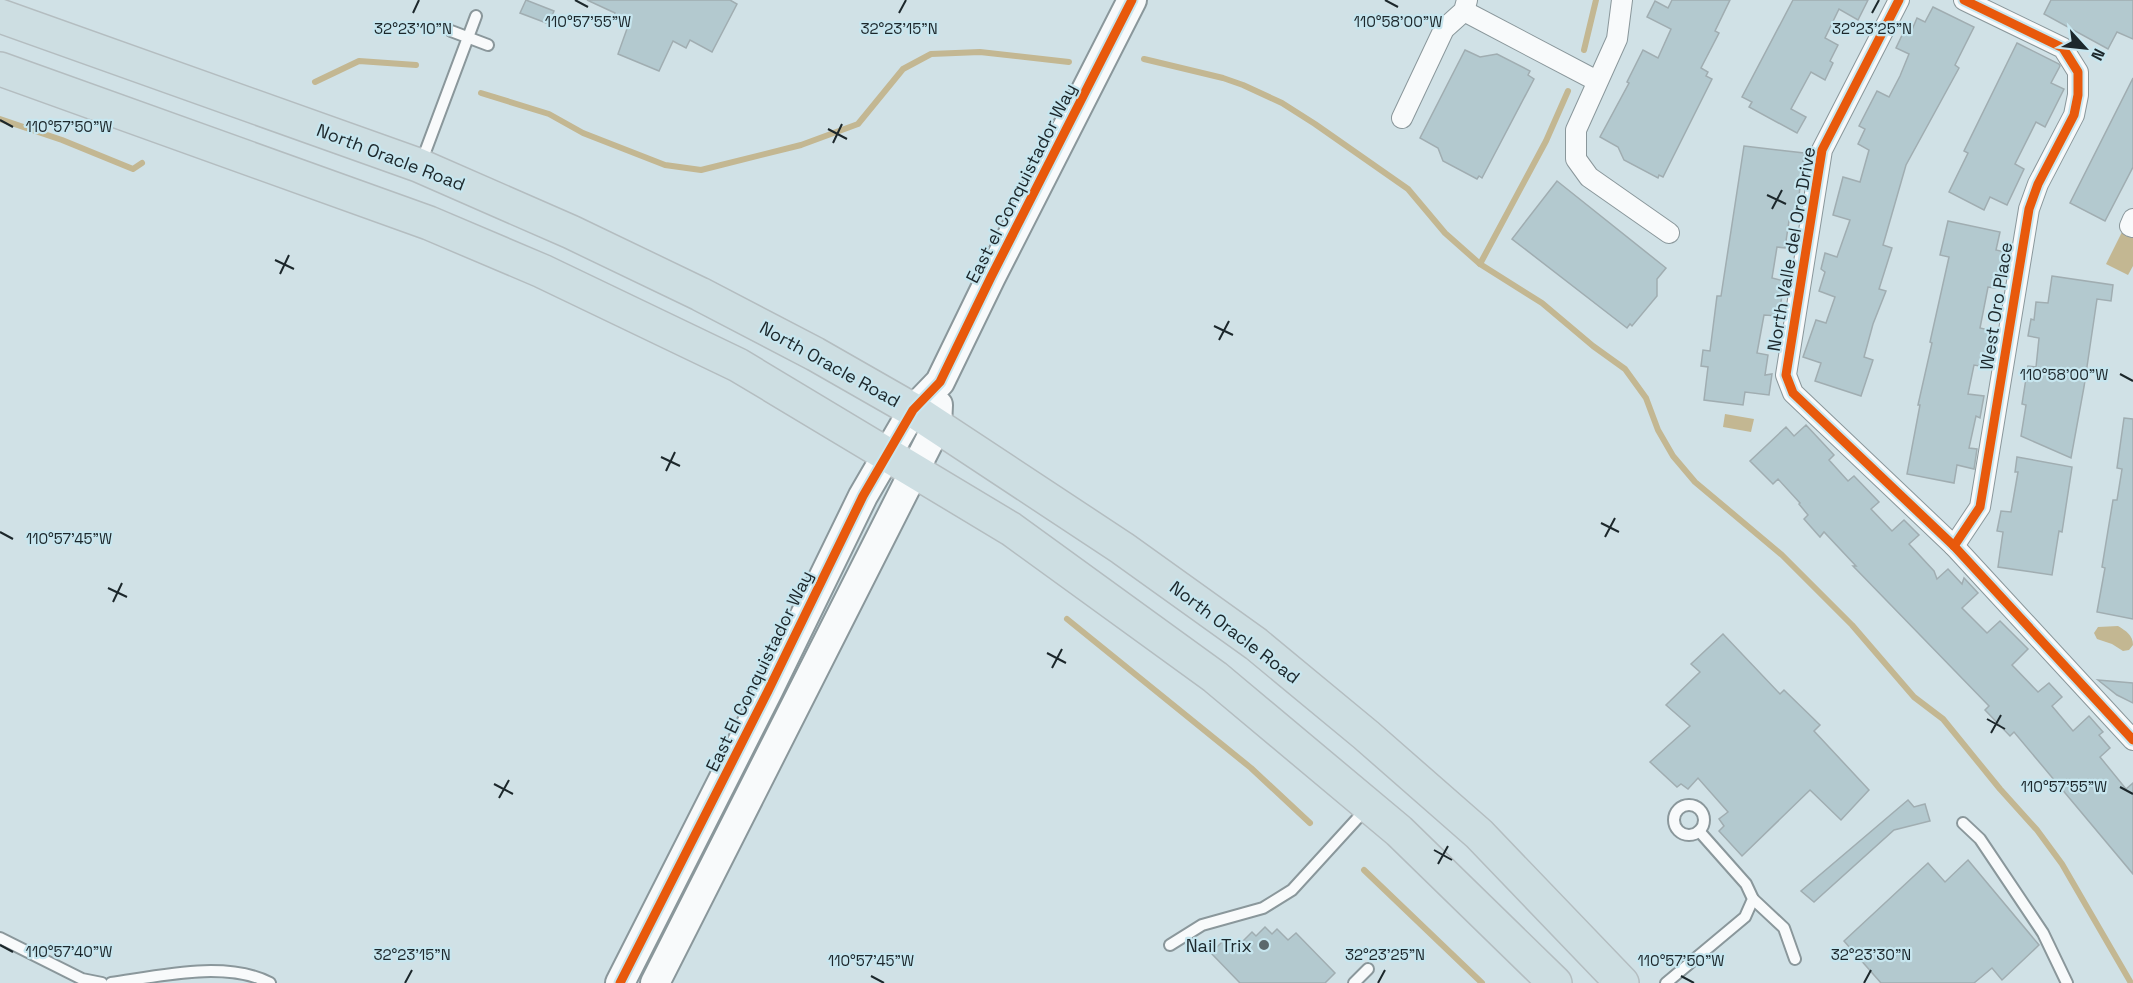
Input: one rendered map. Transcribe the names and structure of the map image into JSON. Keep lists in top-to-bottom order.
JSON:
{
  "streets": {
    "highway": ["North Oracle Road"],
    "street": [
      "East el Conquistador Way",
      "North Valle del Oro Drive",
      "West Oro Place",
      "East El Conquistador Way"
    ]
  },
  "crossings": [
    ["North Oracle Road", "East El Conquistador Way"],
    ["East el Conquistador Way", "East El Conquistador Way"],
    ["North Valle del Oro Drive", "West Oro Place"]
  ],
  "places": ["Nail Trix"],
  "north": "bottom right",
  "coordinates": [
    "110°57'55\"W",
    "110°58'00\"W",
    "32°23'10\"N",
    "32°23'15\"N",
    "32°23'25\"N",
    "110°57'50\"W",
    "110°57'45\"W",
    "110°57'40\"W",
    "32°23'30\"N"
  ]
}
